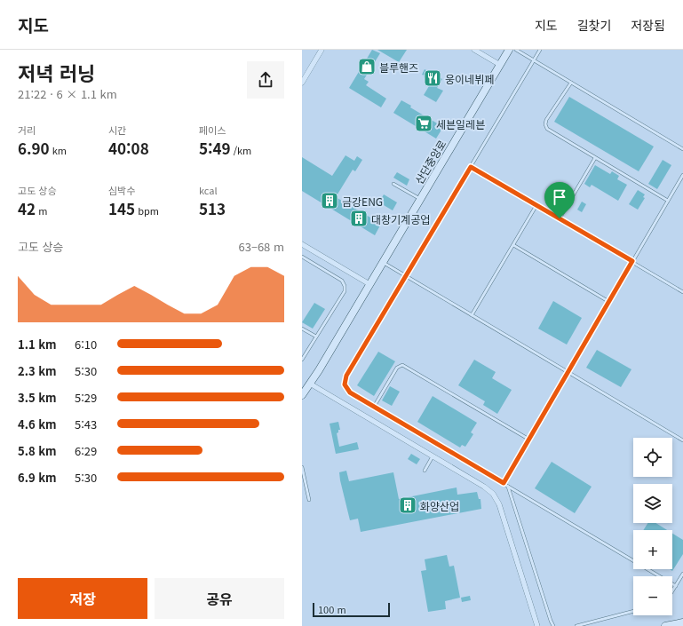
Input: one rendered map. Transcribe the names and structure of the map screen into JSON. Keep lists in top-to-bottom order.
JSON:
{
  "streets": {
    "street": ["산단중앙로"]
  },
  "places": {
    "shop": ["블루핸즈"],
    "restaurant": ["웅이네뷔페"],
    "supermarket": ["세븐일레븐"],
    "building": ["금강ENG", "대창기계공업", "화양산업"]
  },
  "scale_bar": "100 m",
  "page": {
    "header": "지도",
    "nav": ["지도", "길찾기", "저장됨"],
    "heading": ["저녁 러닝", "21:22 · 6 × 1.1 km"],
    "stats": [
      ["거리", "6.90 km"],
      ["시간", "40:08"],
      ["페이스", "5:49 /km"],
      ["고도 상승", "42 m"],
      ["심박수", "145 bpm"],
      ["kcal", "513"]
    ],
    "chart": ["고도 상승", "63–68 m"],
    "list": [
      {
        "name": "1.1 km",
        "note": "6:10"
      },
      {
        "name": "2.3 km",
        "note": "5:30"
      },
      {
        "name": "3.5 km",
        "note": "5:29"
      },
      {
        "name": "4.6 km",
        "note": "5:43"
      },
      {
        "name": "5.8 km",
        "note": "6:29"
      },
      {
        "name": "6.9 km",
        "note": "5:30"
      }
    ],
    "map_buttons": ["+", "−"],
    "buttons": ["저장", "공유"],
    "scale": "100 m"
  }
}
